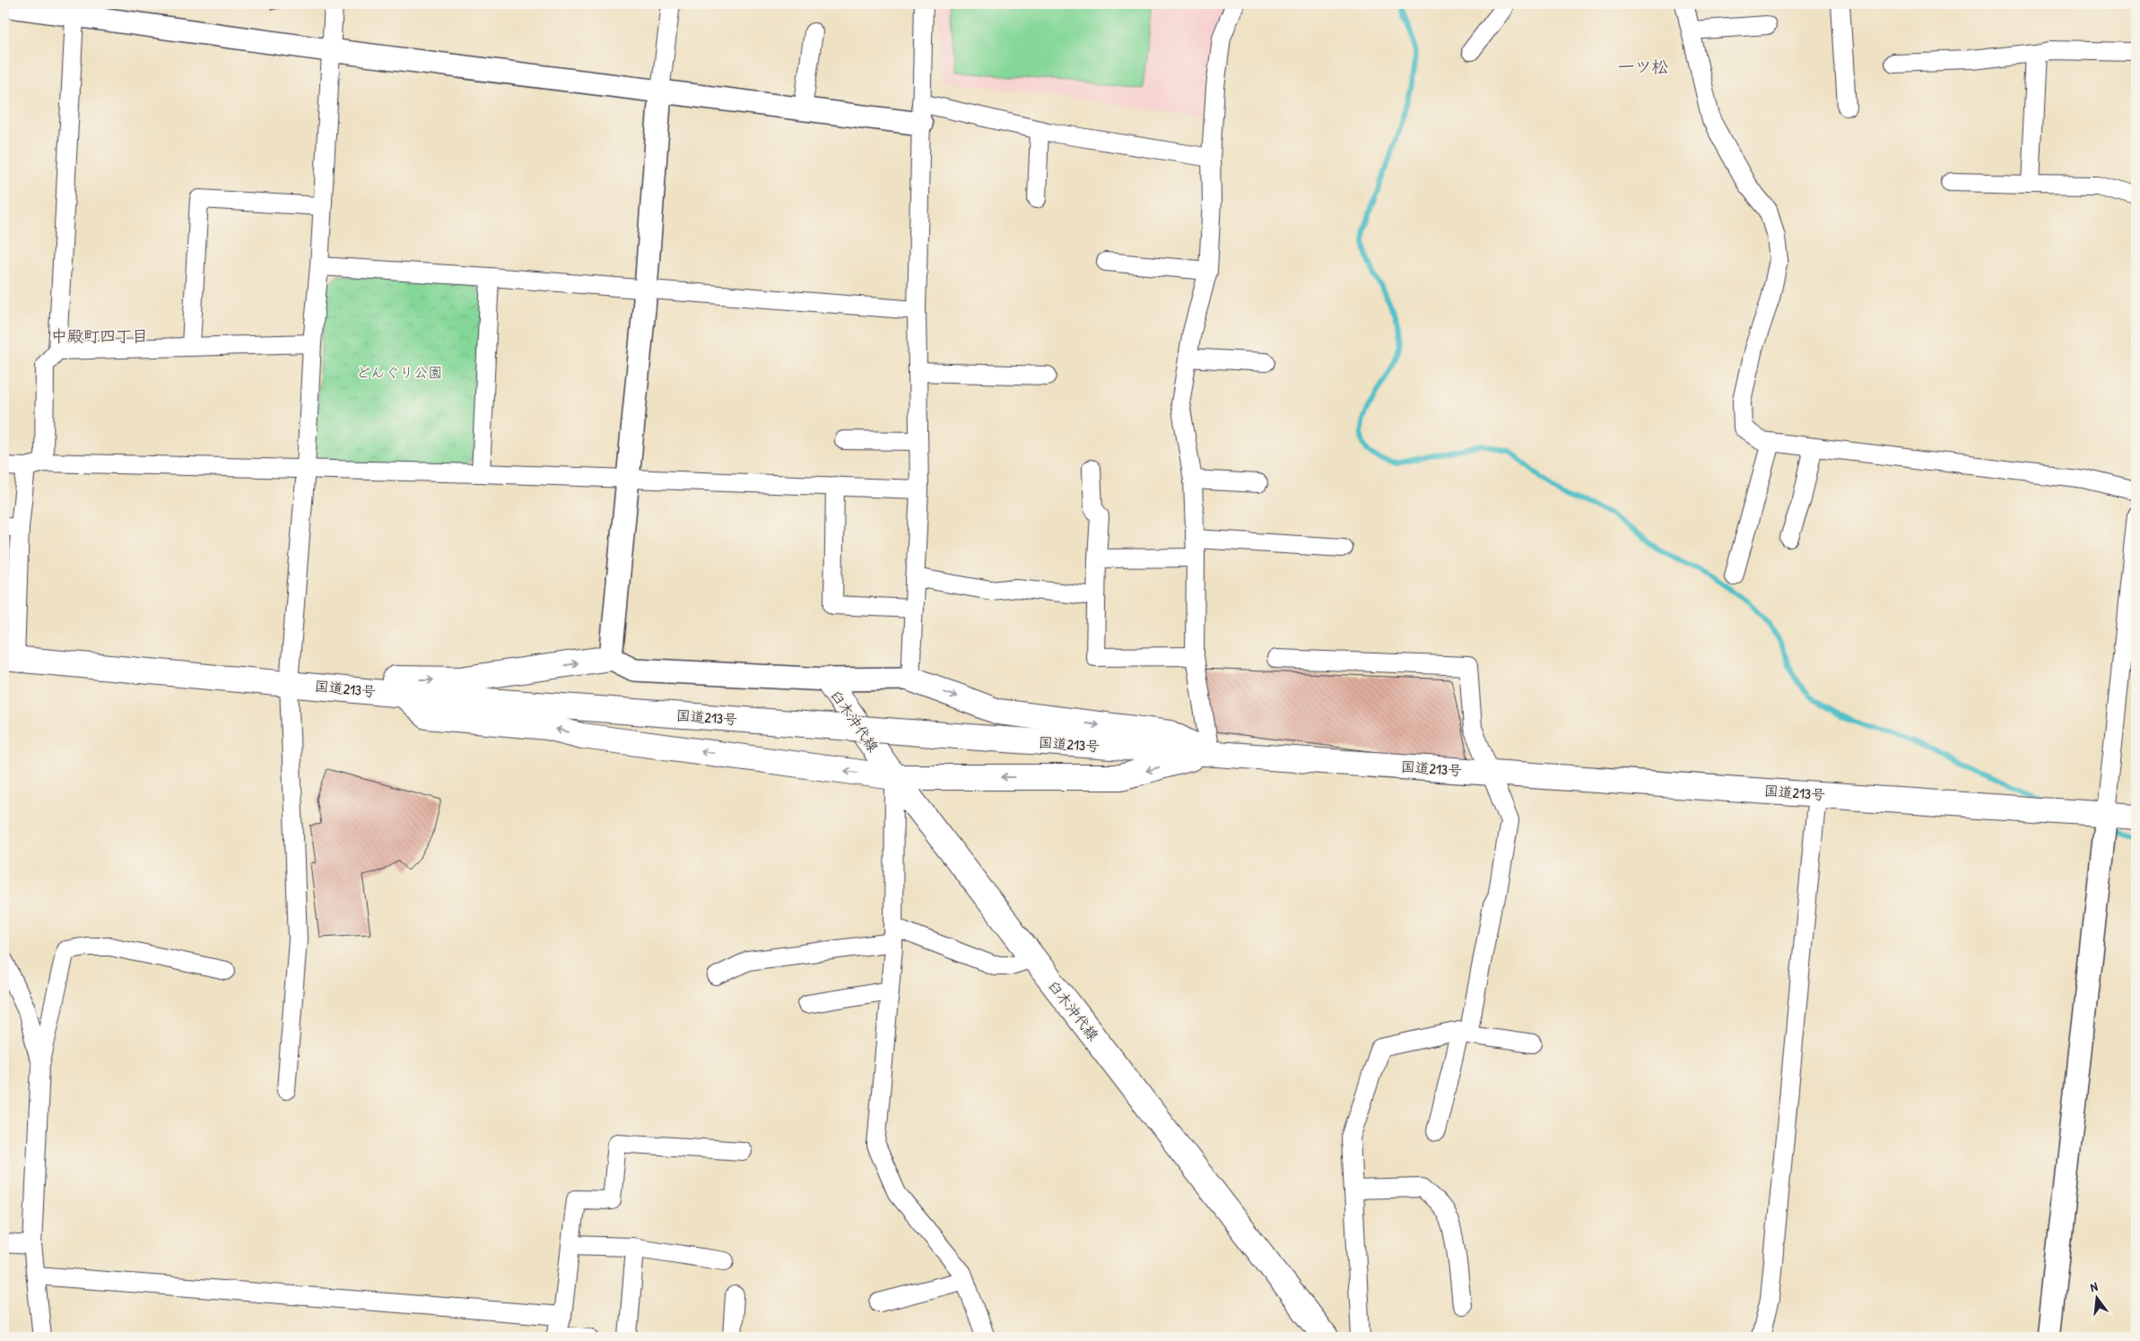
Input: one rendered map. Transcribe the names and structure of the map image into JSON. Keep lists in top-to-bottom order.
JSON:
{
  "streets": {
    "main road": ["国道213号", "臼木沖代線"]
  },
  "districts": ["一ツ松", "中殿町四丁目"],
  "parks": ["どんぐり公園"],
  "north": "top"
}
